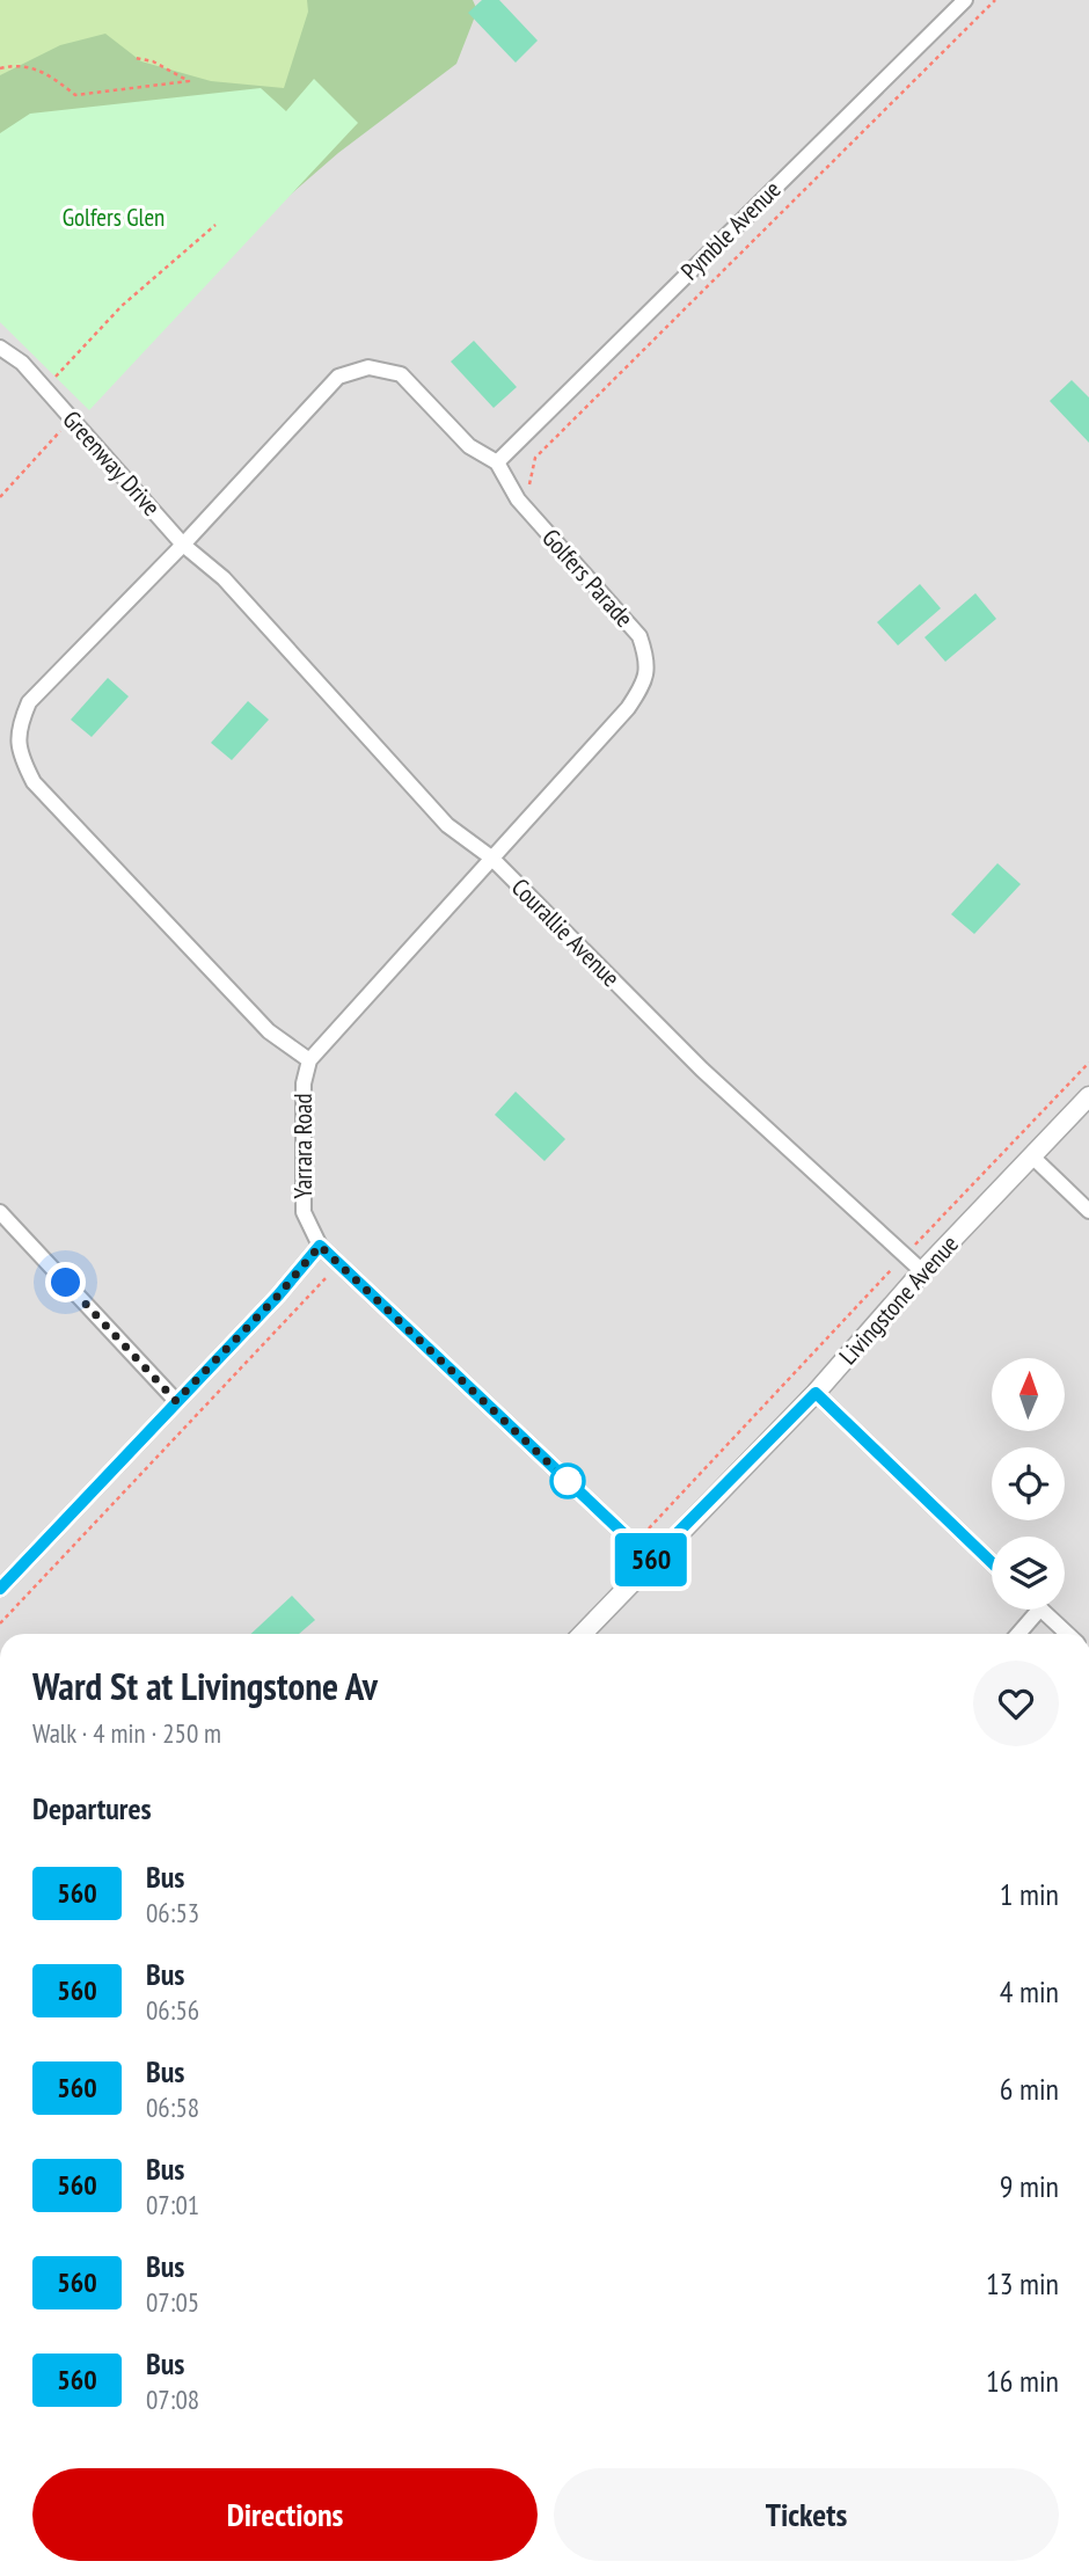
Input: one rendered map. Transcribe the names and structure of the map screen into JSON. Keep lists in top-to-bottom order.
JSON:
{
  "streets": {
    "street": [
      "Pymble Avenue",
      "Greenway Drive",
      "Golfers Parade",
      "Courallie Avenue",
      "Yarrara Road",
      "Livingstone Avenue"
    ]
  },
  "crossings": [
    ["Pymble Avenue", "Golfers Parade"],
    ["Greenway Drive", "Golfers Parade"],
    ["Greenway Drive", "Courallie Avenue"],
    ["Golfers Parade", "Courallie Avenue"],
    ["Golfers Parade", "Yarrara Road"],
    ["Courallie Avenue", "Livingstone Avenue"]
  ],
  "parks": ["Golfers Glen"],
  "lines": ["bus line 560"],
  "north": "top",
  "page": {
    "on_map": "560",
    "heading": [
      ["Ward St at Livingstone Av", "Walk · 4 min · 250 m"],
      "Departures"
    ],
    "list": [
      {
        "mark": "560",
        "name": "Bus",
        "note": "06:53",
        "value": "1 min"
      },
      {
        "mark": "560",
        "name": "Bus",
        "note": "06:56",
        "value": "4 min"
      },
      {
        "mark": "560",
        "name": "Bus",
        "note": "06:58",
        "value": "6 min"
      },
      {
        "mark": "560",
        "name": "Bus",
        "note": "07:01",
        "value": "9 min"
      },
      {
        "mark": "560",
        "name": "Bus",
        "note": "07:05",
        "value": "13 min"
      },
      {
        "mark": "560",
        "name": "Bus",
        "note": "07:08",
        "value": "16 min"
      }
    ],
    "buttons": ["Directions", "Tickets"]
  }
}
